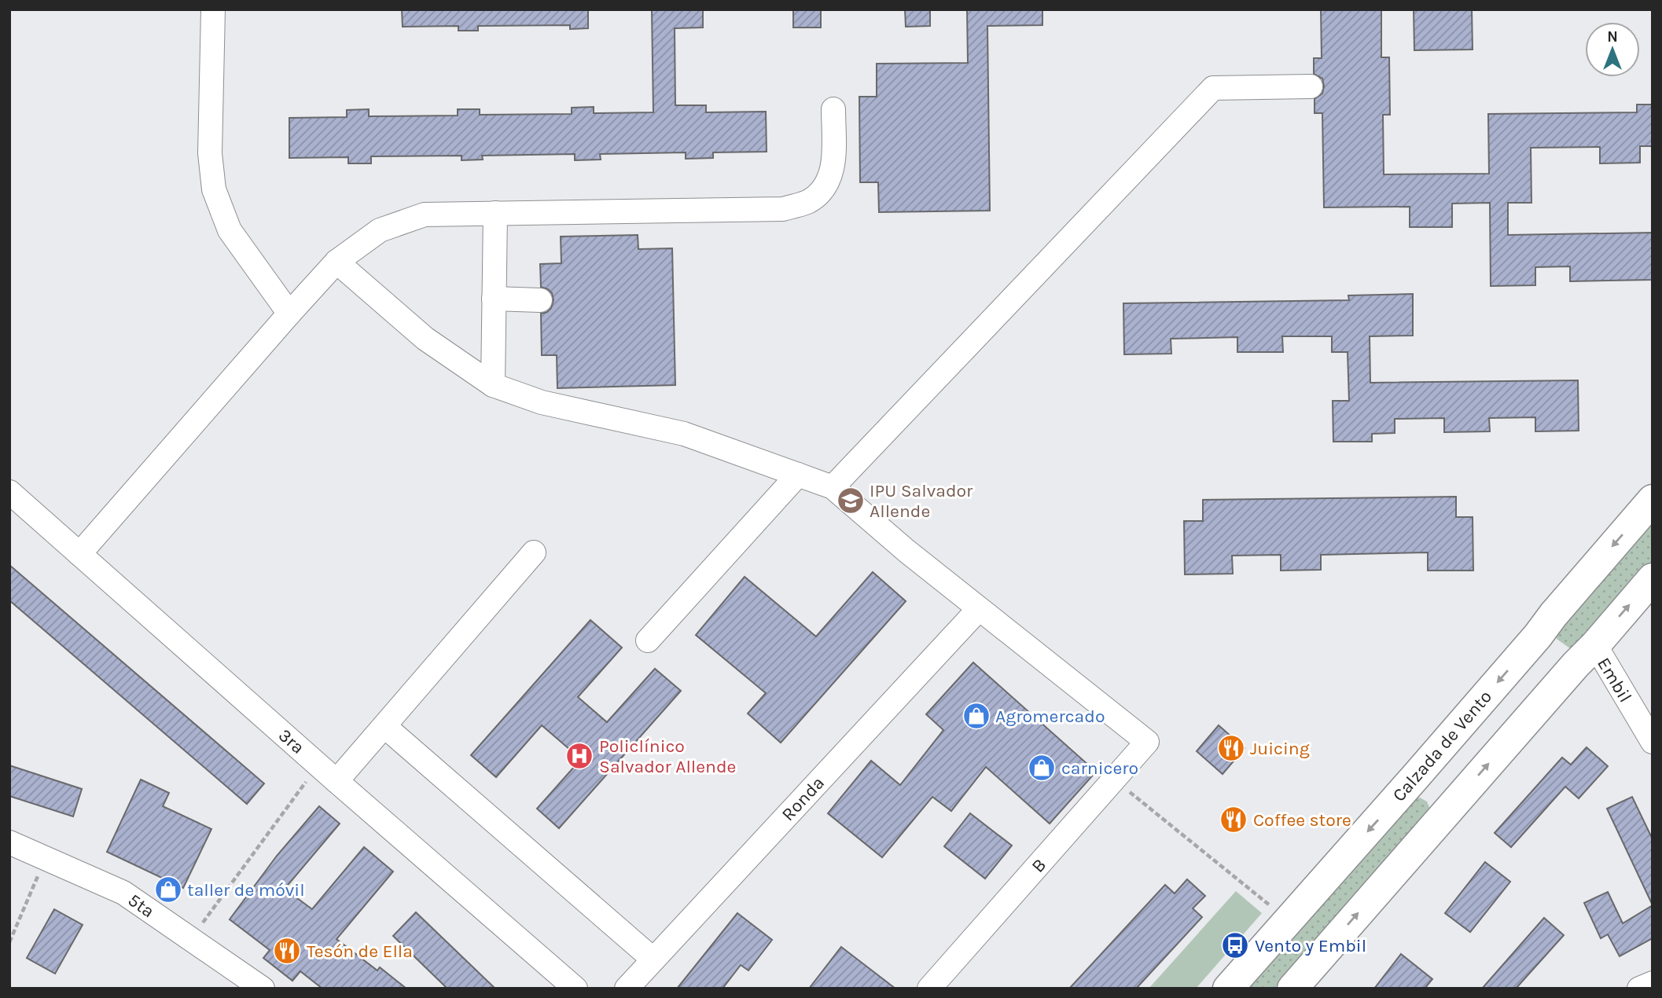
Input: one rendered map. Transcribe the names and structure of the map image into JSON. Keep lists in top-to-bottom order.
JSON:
{
  "streets": {
    "main road": ["Calzada de Vento"],
    "street": [
      "Embil",
      "3ra",
      "Ronda",
      "B",
      "5ta"
    ]
  },
  "crossings": [
    ["Ronda", "B"]
  ],
  "places": {
    "school or university": ["IPU Salvador Allende"],
    "shop": ["Agromercado", "carnicero", "taller de móvil"],
    "restaurant": ["Juicing", "Coffee store", "Tesón de Ella"],
    "hospital": ["Policlínico Salvador Allende"],
    "bus stop": ["Vento y Embil"]
  },
  "north": "top"
}
